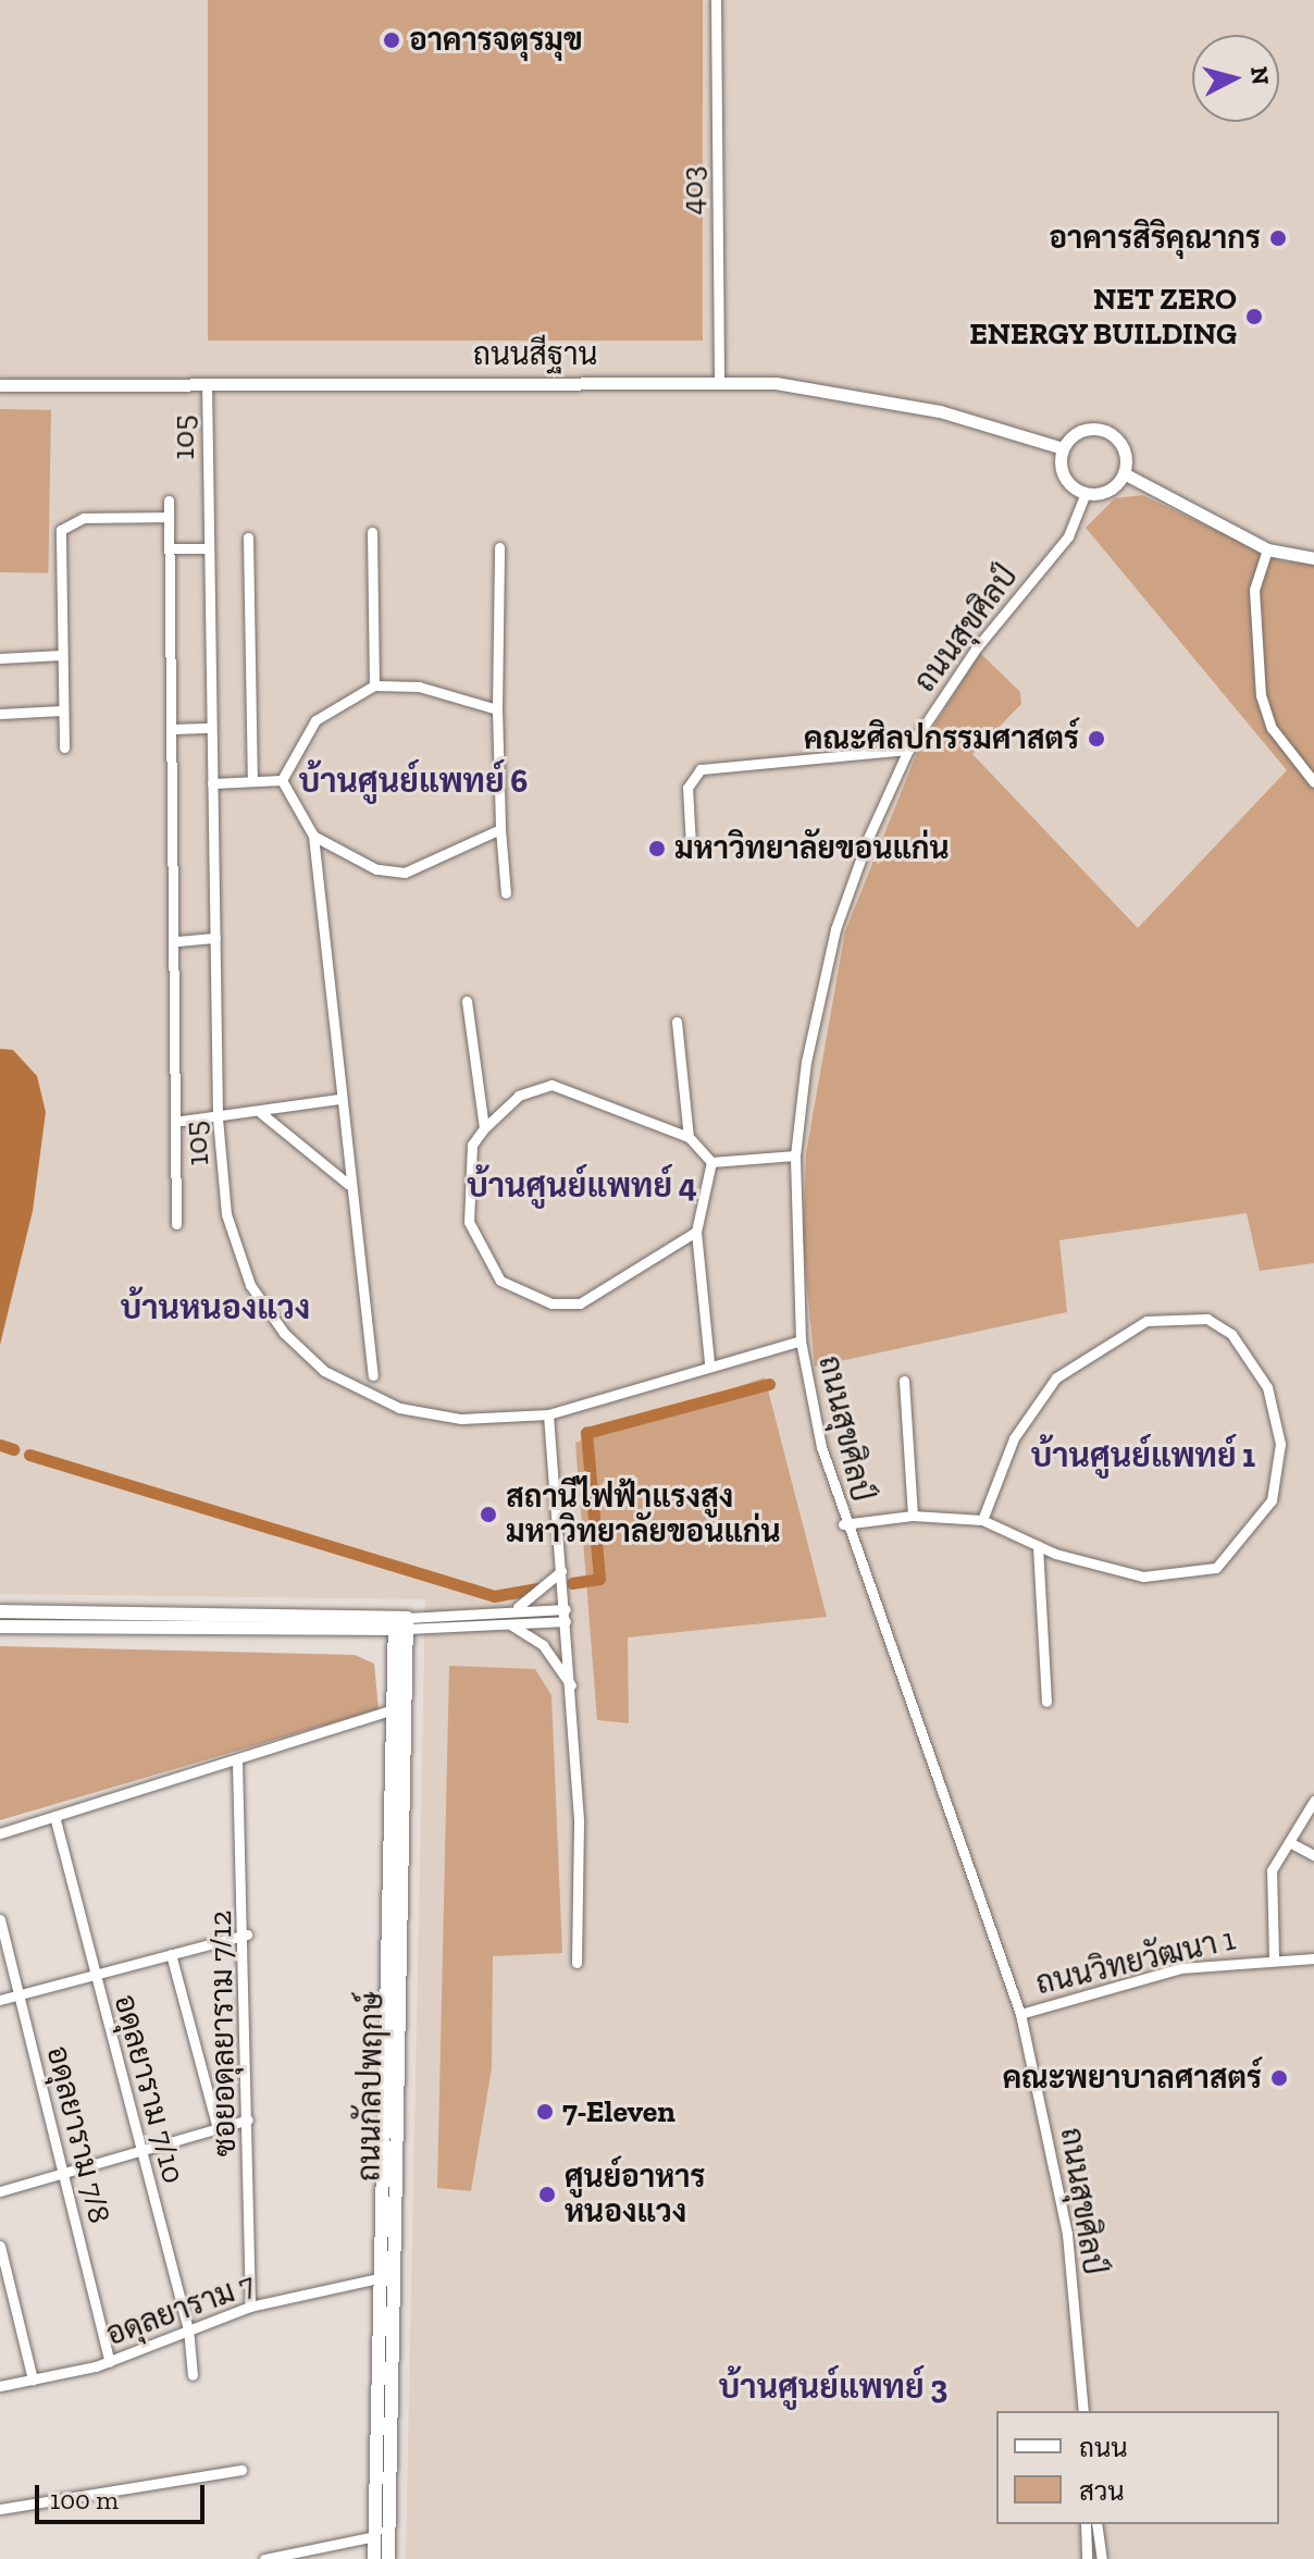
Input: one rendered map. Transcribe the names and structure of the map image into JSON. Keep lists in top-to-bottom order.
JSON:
{
  "streets": {
    "main road": ["ถนนกัลปพฤกษ์"],
    "street": [
      "403",
      "ถนนสีฐาน",
      "105",
      "ถนนสุขศิลป์",
      "ถนนวิทยวัฒนา 1",
      "ซอยอดุลยาราม 7/12",
      "อดุลยาราม 7/10",
      "อดุลยาราม 7/8",
      "อดุลยาราม 7"
    ]
  },
  "crossings": [
    ["403", "ถนนสีฐาน"],
    ["ถนนสีฐาน", "105"],
    ["ถนนสีฐาน", "ถนนสุขศิลป์"],
    ["105", "ถนนสุขศิลป์"],
    ["ถนนสุขศิลป์", "ถนนวิทยวัฒนา 1"],
    ["ซอยอดุลยาราม 7/12", "อดุลยาราม 7"],
    ["ถนนกัลปพฤกษ์", "อดุลยาราม 7"],
    ["อดุลยาราม 7/10", "อดุลยาราม 7"],
    ["อดุลยาราม 7/8", "อดุลยาราม 7"]
  ],
  "districts": [
    "บ้านศูนย์แพทย์ 6",
    "บ้านศูนย์แพทย์ 4",
    "บ้านหนองแวง",
    "บ้านศูนย์แพทย์ 1",
    "บ้านศูนย์แพทย์ 3"
  ],
  "places": [
    "อาคารจตุรมุข",
    "อาคารสิริคุณากร",
    "NET ZERO ENERGY BUILDING",
    "คณะศิลปกรรมศาสตร์",
    "มหาวิทยาลัยขอนแก่น",
    "สถานีไฟฟ้าแรงสูง มหาวิทยาลัยขอนแก่น",
    "คณะพยาบาลศาสตร์",
    "7-Eleven",
    "ศูนย์อาหาร หนองแวง"
  ],
  "legend": ["ถนน", "สวน"],
  "scale_bar": "100 m",
  "north": "right"
}
